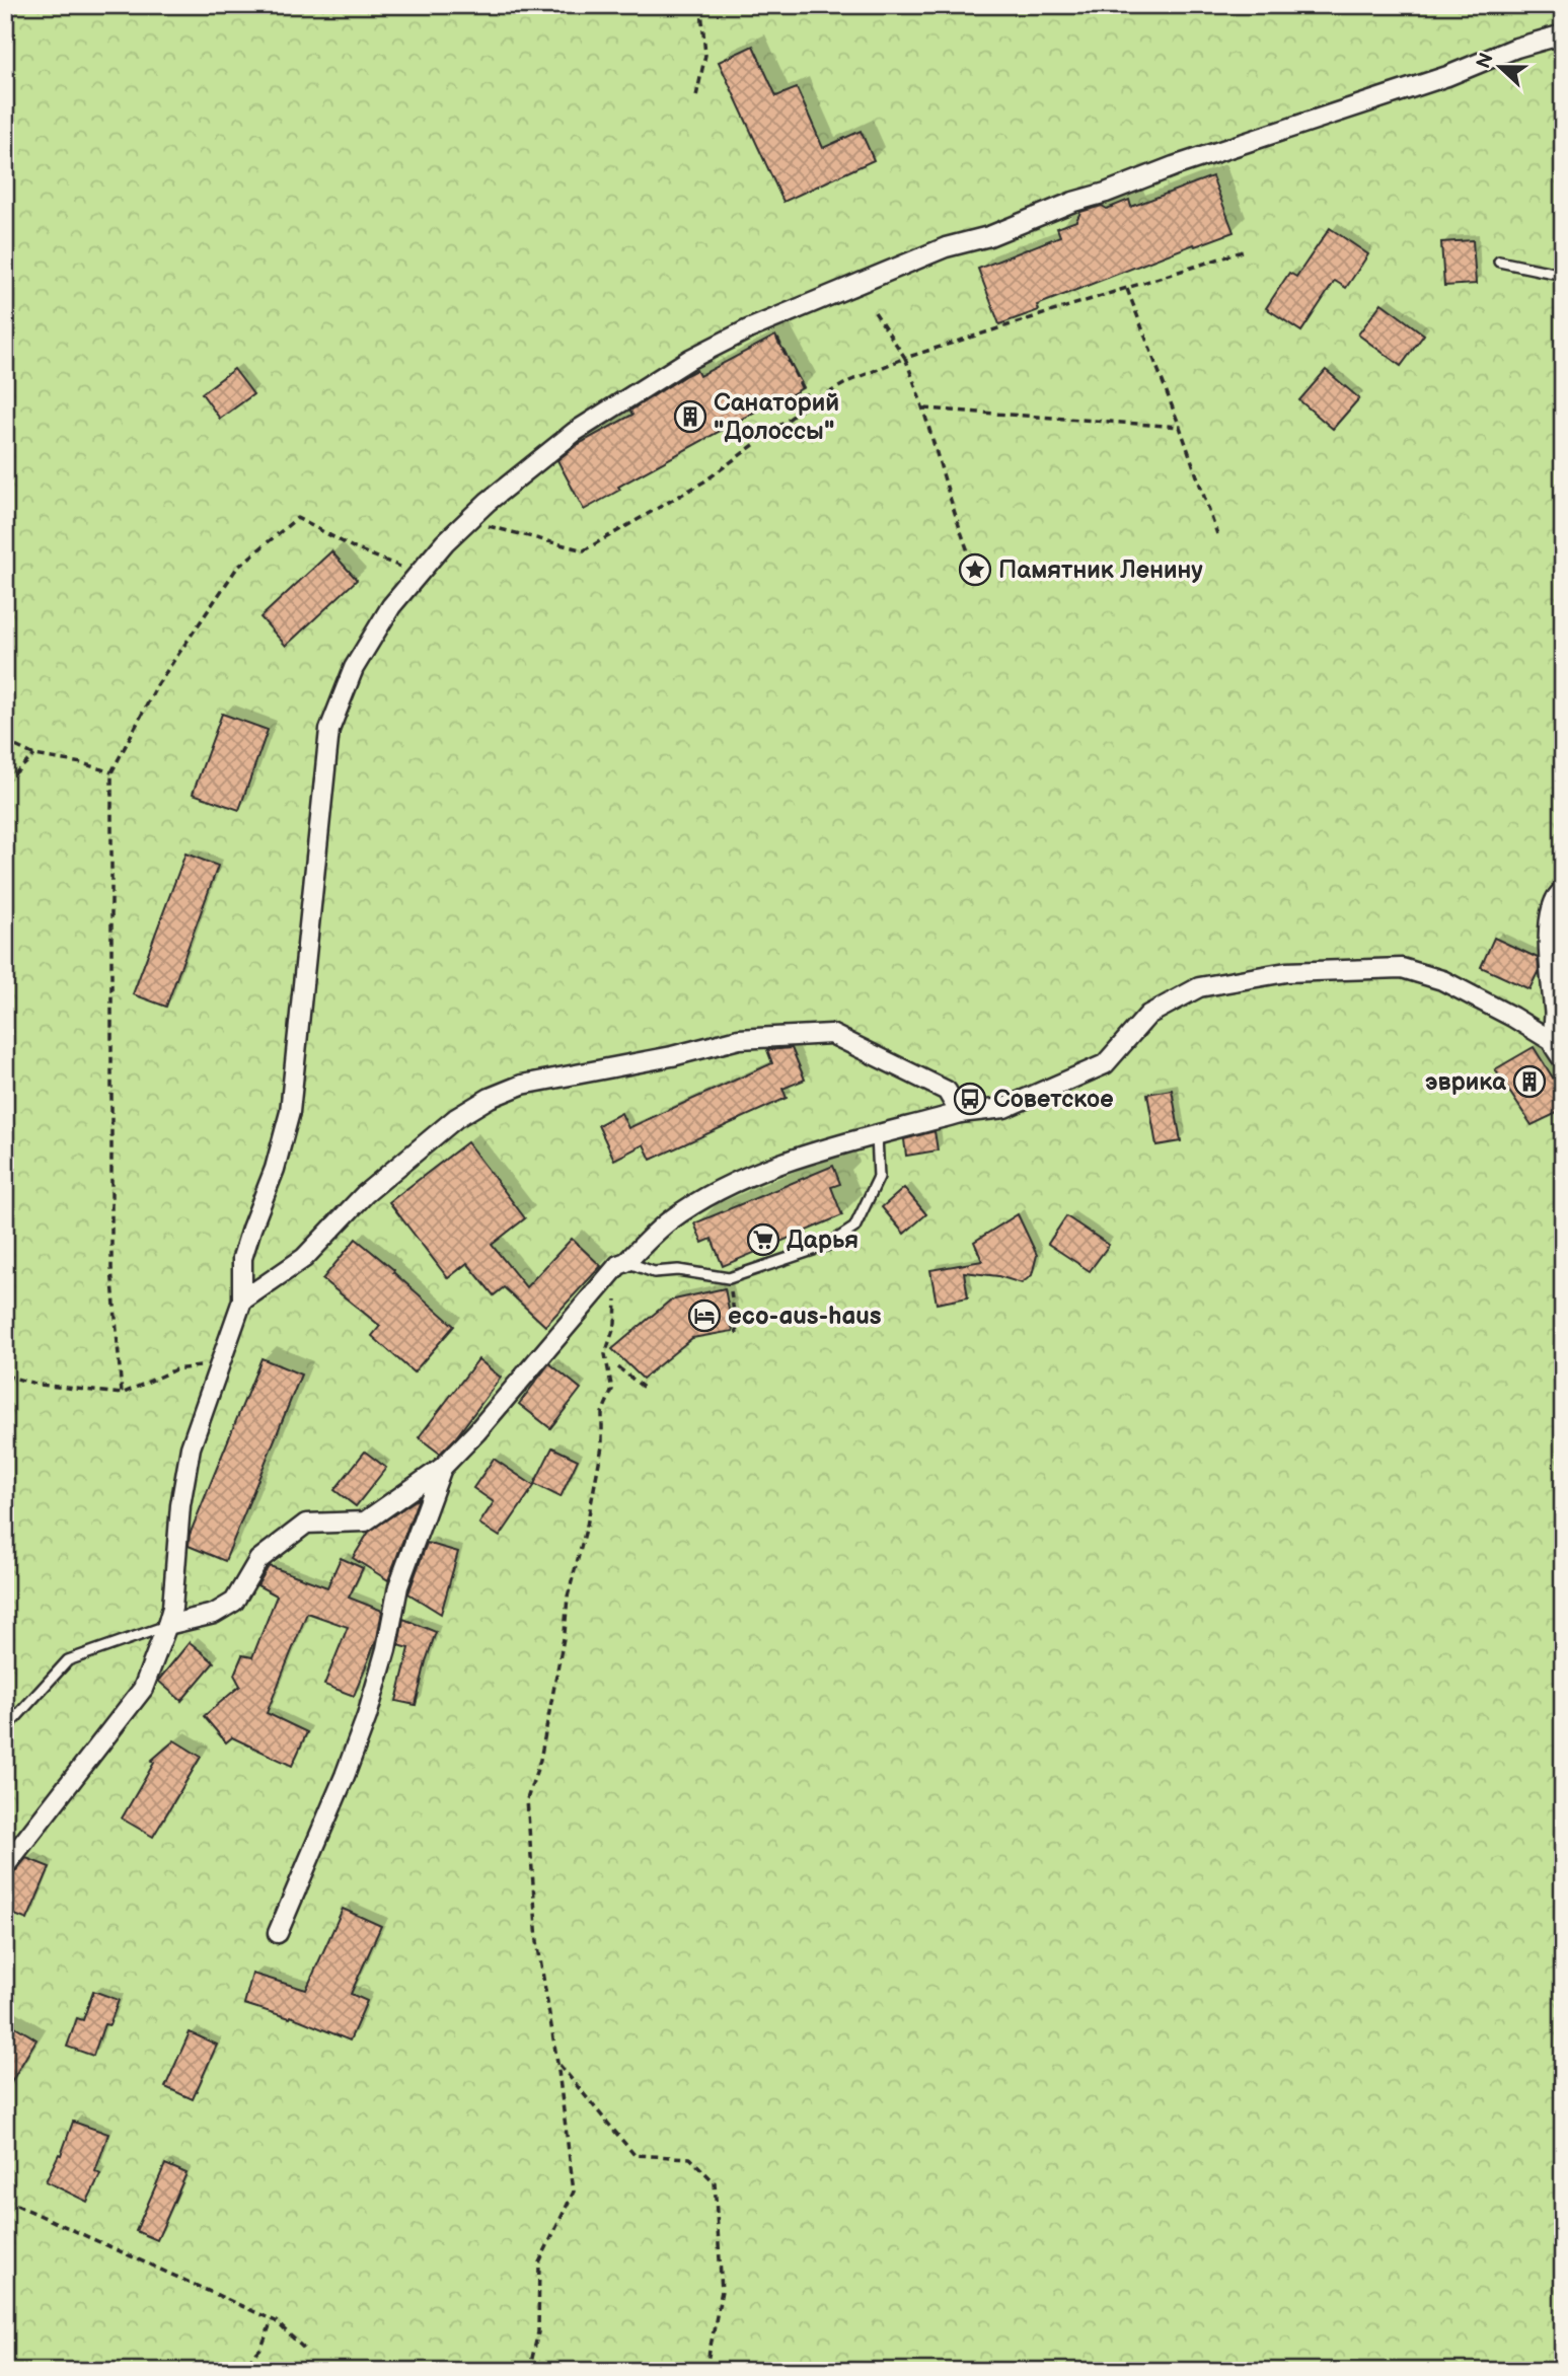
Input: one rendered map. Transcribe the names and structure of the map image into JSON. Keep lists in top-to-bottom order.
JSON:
{
  "places": {
    "building": ["Санаторий \"Долоссы\"", "эврика"],
    "place": ["Памятник Ленину"],
    "bus stop": ["Советское"],
    "supermarket": ["Дарья"],
    "hotel": ["eco-aus-haus"]
  },
  "north": "left"
}
